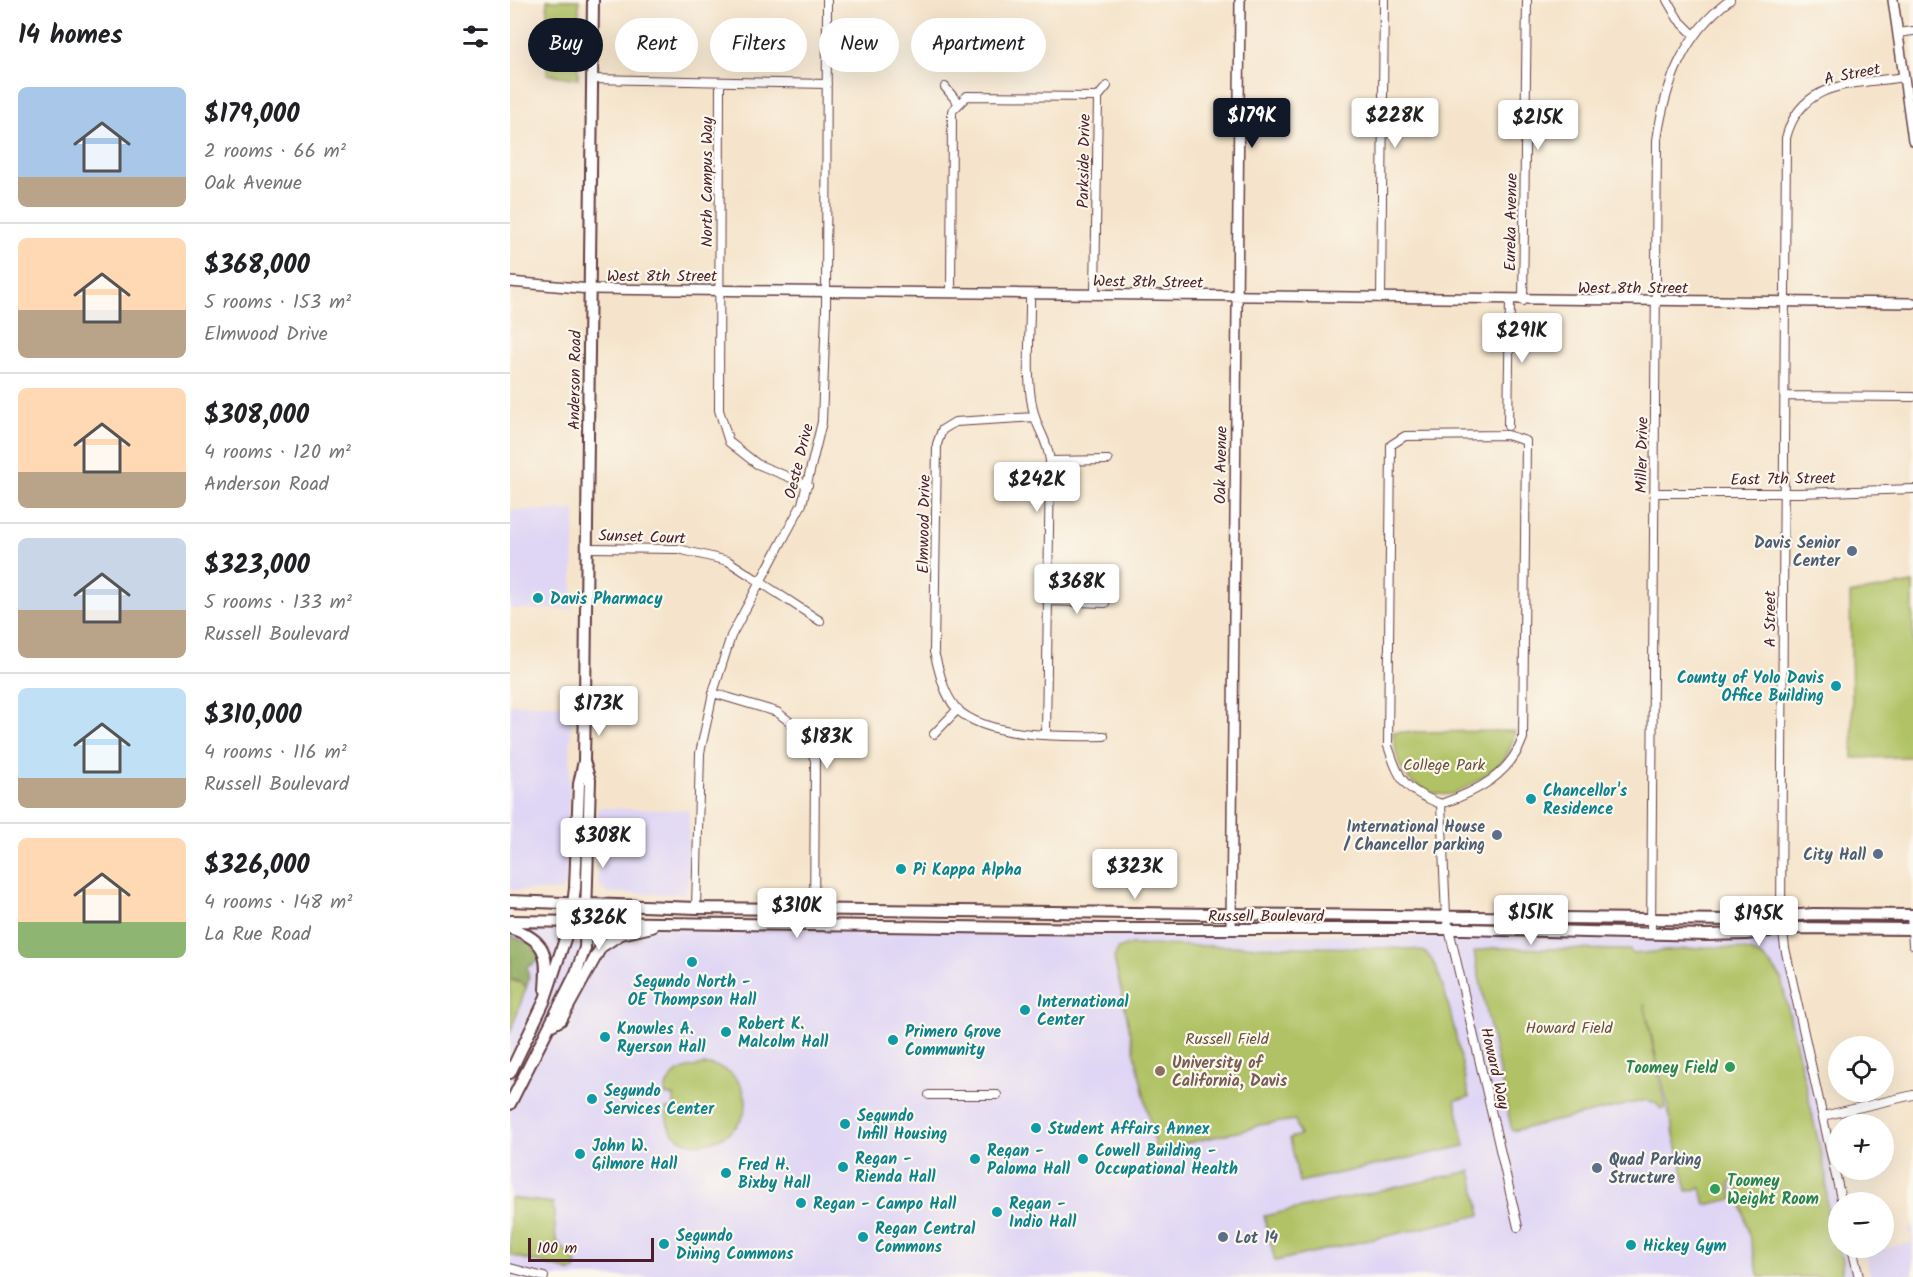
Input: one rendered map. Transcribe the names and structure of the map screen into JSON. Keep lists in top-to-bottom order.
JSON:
{
  "streets": {
    "main road": ["Anderson Road", "Russell Boulevard"],
    "street": [
      "A Street",
      "Parkside Drive",
      "North Campus Way",
      "Eureka Avenue",
      "West 8th Street",
      "Miller Drive",
      "Oeste Drive",
      "Oak Avenue",
      "East 7th Street",
      "Elmwood Drive",
      "Sunset Court",
      "Howard Way"
    ]
  },
  "crossings": [
    ["A Street", "West 8th Street"],
    ["A Street", "East 7th Street"],
    ["A Street", "Russell Boulevard"],
    ["Parkside Drive", "West 8th Street"],
    ["North Campus Way", "West 8th Street"],
    ["North Campus Way", "Oeste Drive"],
    ["Eureka Avenue", "West 8th Street"],
    ["West 8th Street", "Anderson Road"],
    ["West 8th Street", "Miller Drive"],
    ["West 8th Street", "Oeste Drive"],
    ["West 8th Street", "Oak Avenue"],
    ["Anderson Road", "Sunset Court"],
    ["Anderson Road", "Russell Boulevard"],
    ["Miller Drive", "East 7th Street"],
    ["Miller Drive", "Russell Boulevard"],
    ["Oeste Drive", "Sunset Court"],
    ["Oeste Drive", "Russell Boulevard"],
    ["Oak Avenue", "Russell Boulevard"],
    ["Russell Boulevard", "Howard Way"]
  ],
  "parks": ["College Park", "Howard Field", "Russell Field"],
  "places": [
    "Davis Senior Center",
    "Davis Pharmacy",
    "County of Yolo Davis Office Building",
    "Chancellor's Residence",
    "International House / Chancellor parking",
    "City Hall",
    "Pi Kappa Alpha",
    "Segundo North - OE Thompson Hall",
    "International Center",
    "Robert K. Malcolm Hall",
    "Knowles A. Ryerson Hall",
    "Primero Grove Community",
    "Toomey Field",
    "University of California, Davis",
    "Segundo Services Center",
    "Segundo Infill Housing",
    "Student Affairs Annex",
    "John W. Gilmore Hall",
    "Regan - Paloma Hall",
    "Cowell Building - Occupational Health",
    "Regan - Rienda Hall",
    "Quad Parking Structure",
    "Fred H. Bixby Hall",
    "Toomey Weight Room",
    "Regan - Campo Hall",
    "Regan - Indio Hall",
    "Regan Central Commons",
    "Lot 14",
    "Segundo Dining Commons",
    "Hickey Gym"
  ],
  "scale_bar": "100 m",
  "page": {
    "heading": "14 homes",
    "chip": [
      "Buy",
      "Rent",
      "Filters",
      "New",
      "Apartment"
    ],
    "list": [
      {
        "name": "$179,000",
        "note": "2 rooms · 66 m² · Oak Avenue"
      },
      {
        "name": "$368,000",
        "note": "5 rooms · 153 m² · Elmwood Drive"
      },
      {
        "name": "$308,000",
        "note": "4 rooms · 120 m² · Anderson Road"
      },
      {
        "name": "$323,000",
        "note": "5 rooms · 133 m² · Russell Boulevard"
      },
      {
        "name": "$310,000",
        "note": "4 rooms · 116 m² · Russell Boulevard"
      },
      {
        "name": "$326,000",
        "note": "4 rooms · 148 m² · La Rue Road"
      }
    ],
    "price": [
      "$179K",
      "$228K",
      "$215K",
      "$291K",
      "$242K",
      "$368K",
      "$173K",
      "$183K",
      "$308K",
      "$323K",
      "$310K",
      "$151K",
      "$195K",
      "$326K"
    ],
    "map_buttons": ["+", "−"],
    "scale": "100 m"
  }
}
